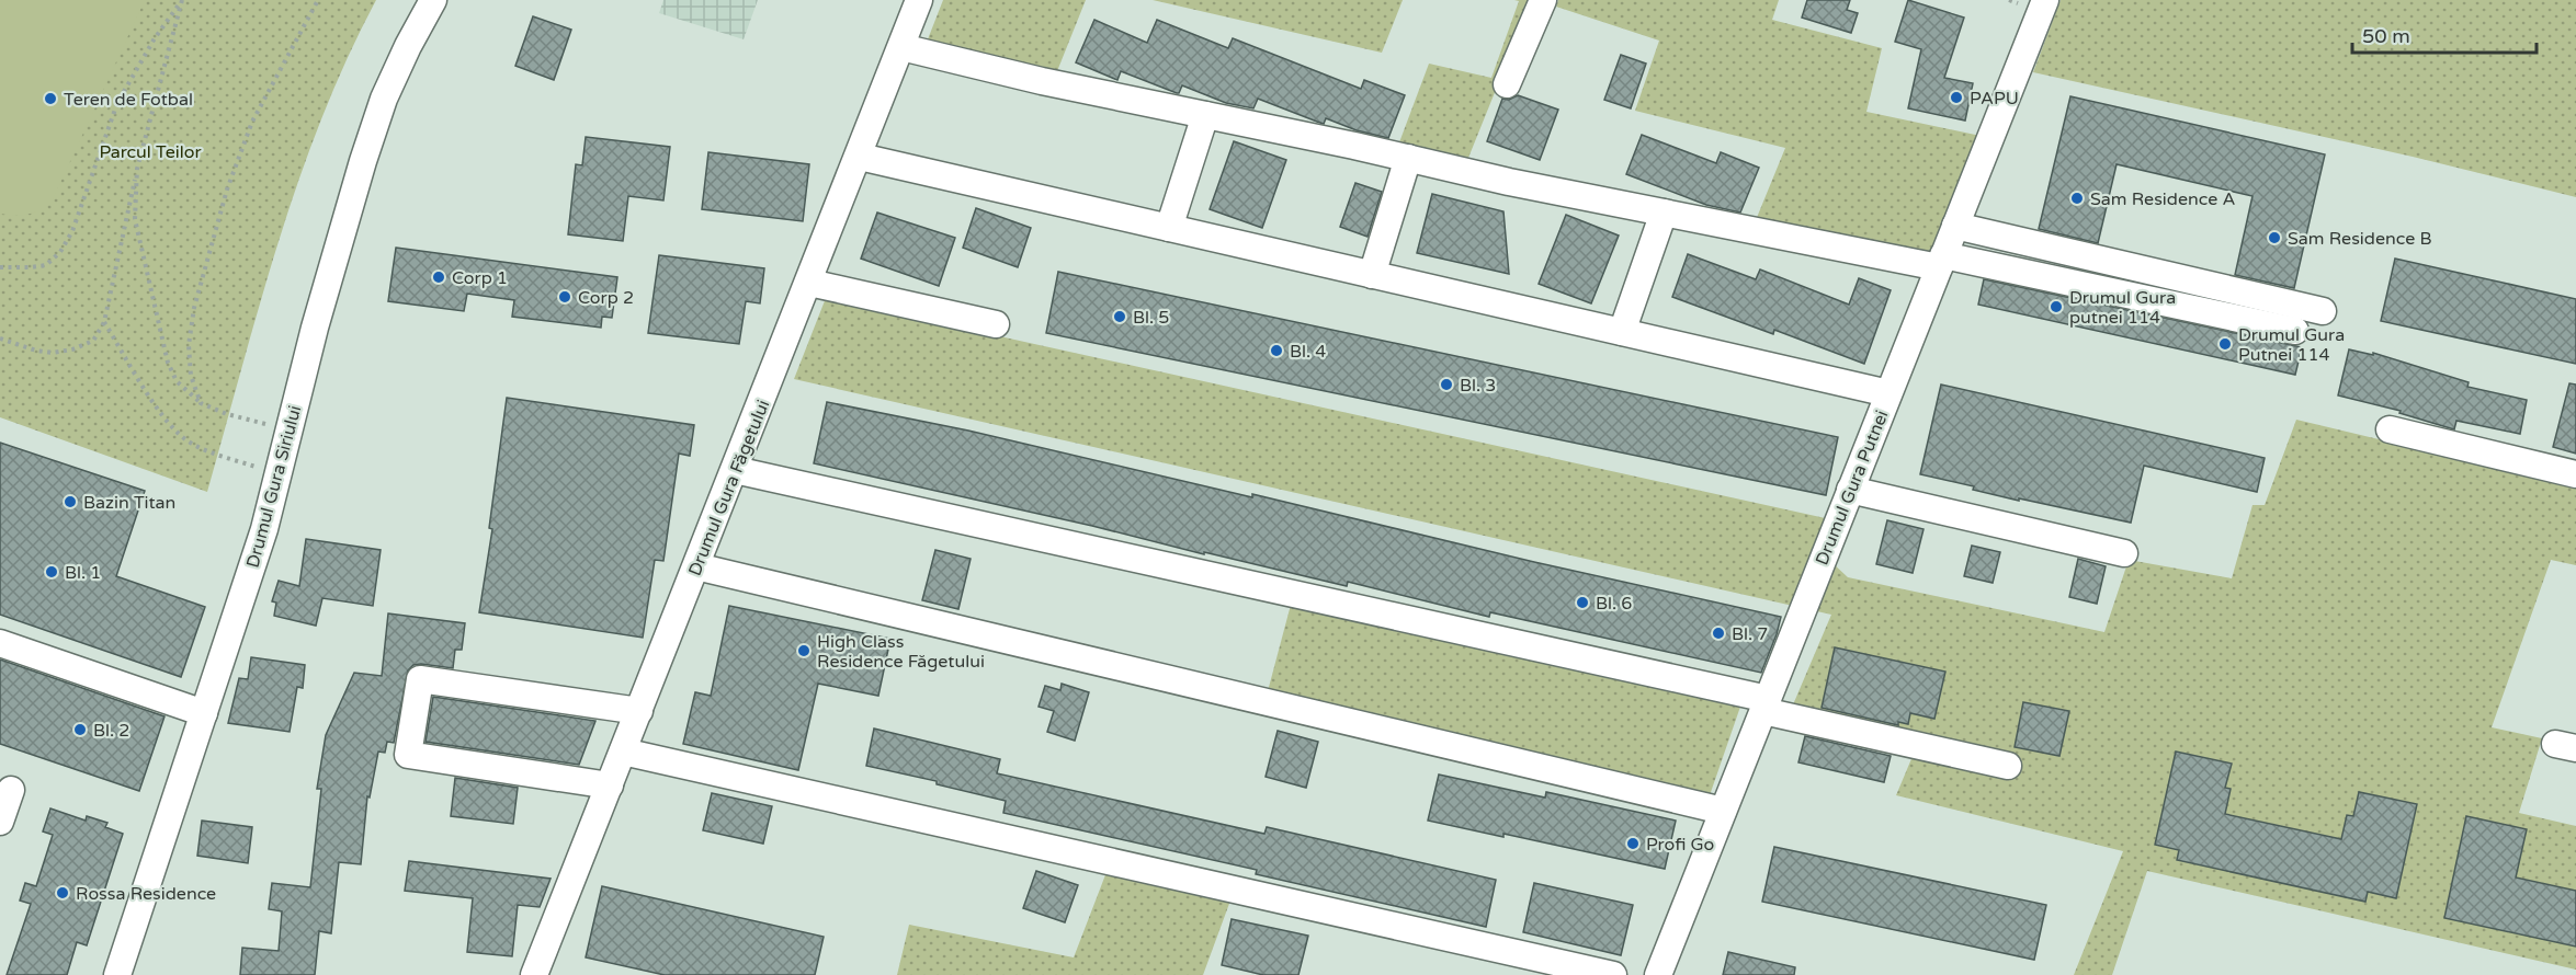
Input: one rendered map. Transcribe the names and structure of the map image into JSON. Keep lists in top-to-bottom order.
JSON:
{
  "streets": {
    "street": ["Drumul Gura Siriului", "Drumul Gura Făgetului", "Drumul Gura Putnei"]
  },
  "parks": ["Parcul Teilor"],
  "places": [
    "PAPU",
    "Teren de Fotbal",
    "Sam Residence A",
    "Sam Residence B",
    "Corp 1",
    "Corp 2",
    "Drumul Gura putnei 114",
    "Bl. 5",
    "Drumul Gura Putnei 114",
    "Bl. 4",
    "Bl. 3",
    "Bazin Titan",
    "Bl. 1",
    "Bl. 6",
    "Bl. 7",
    "High Class Residence Făgetului",
    "Bl. 2",
    "Profi Go",
    "Rossa Residence"
  ],
  "scale_bar": "50 m"
}
